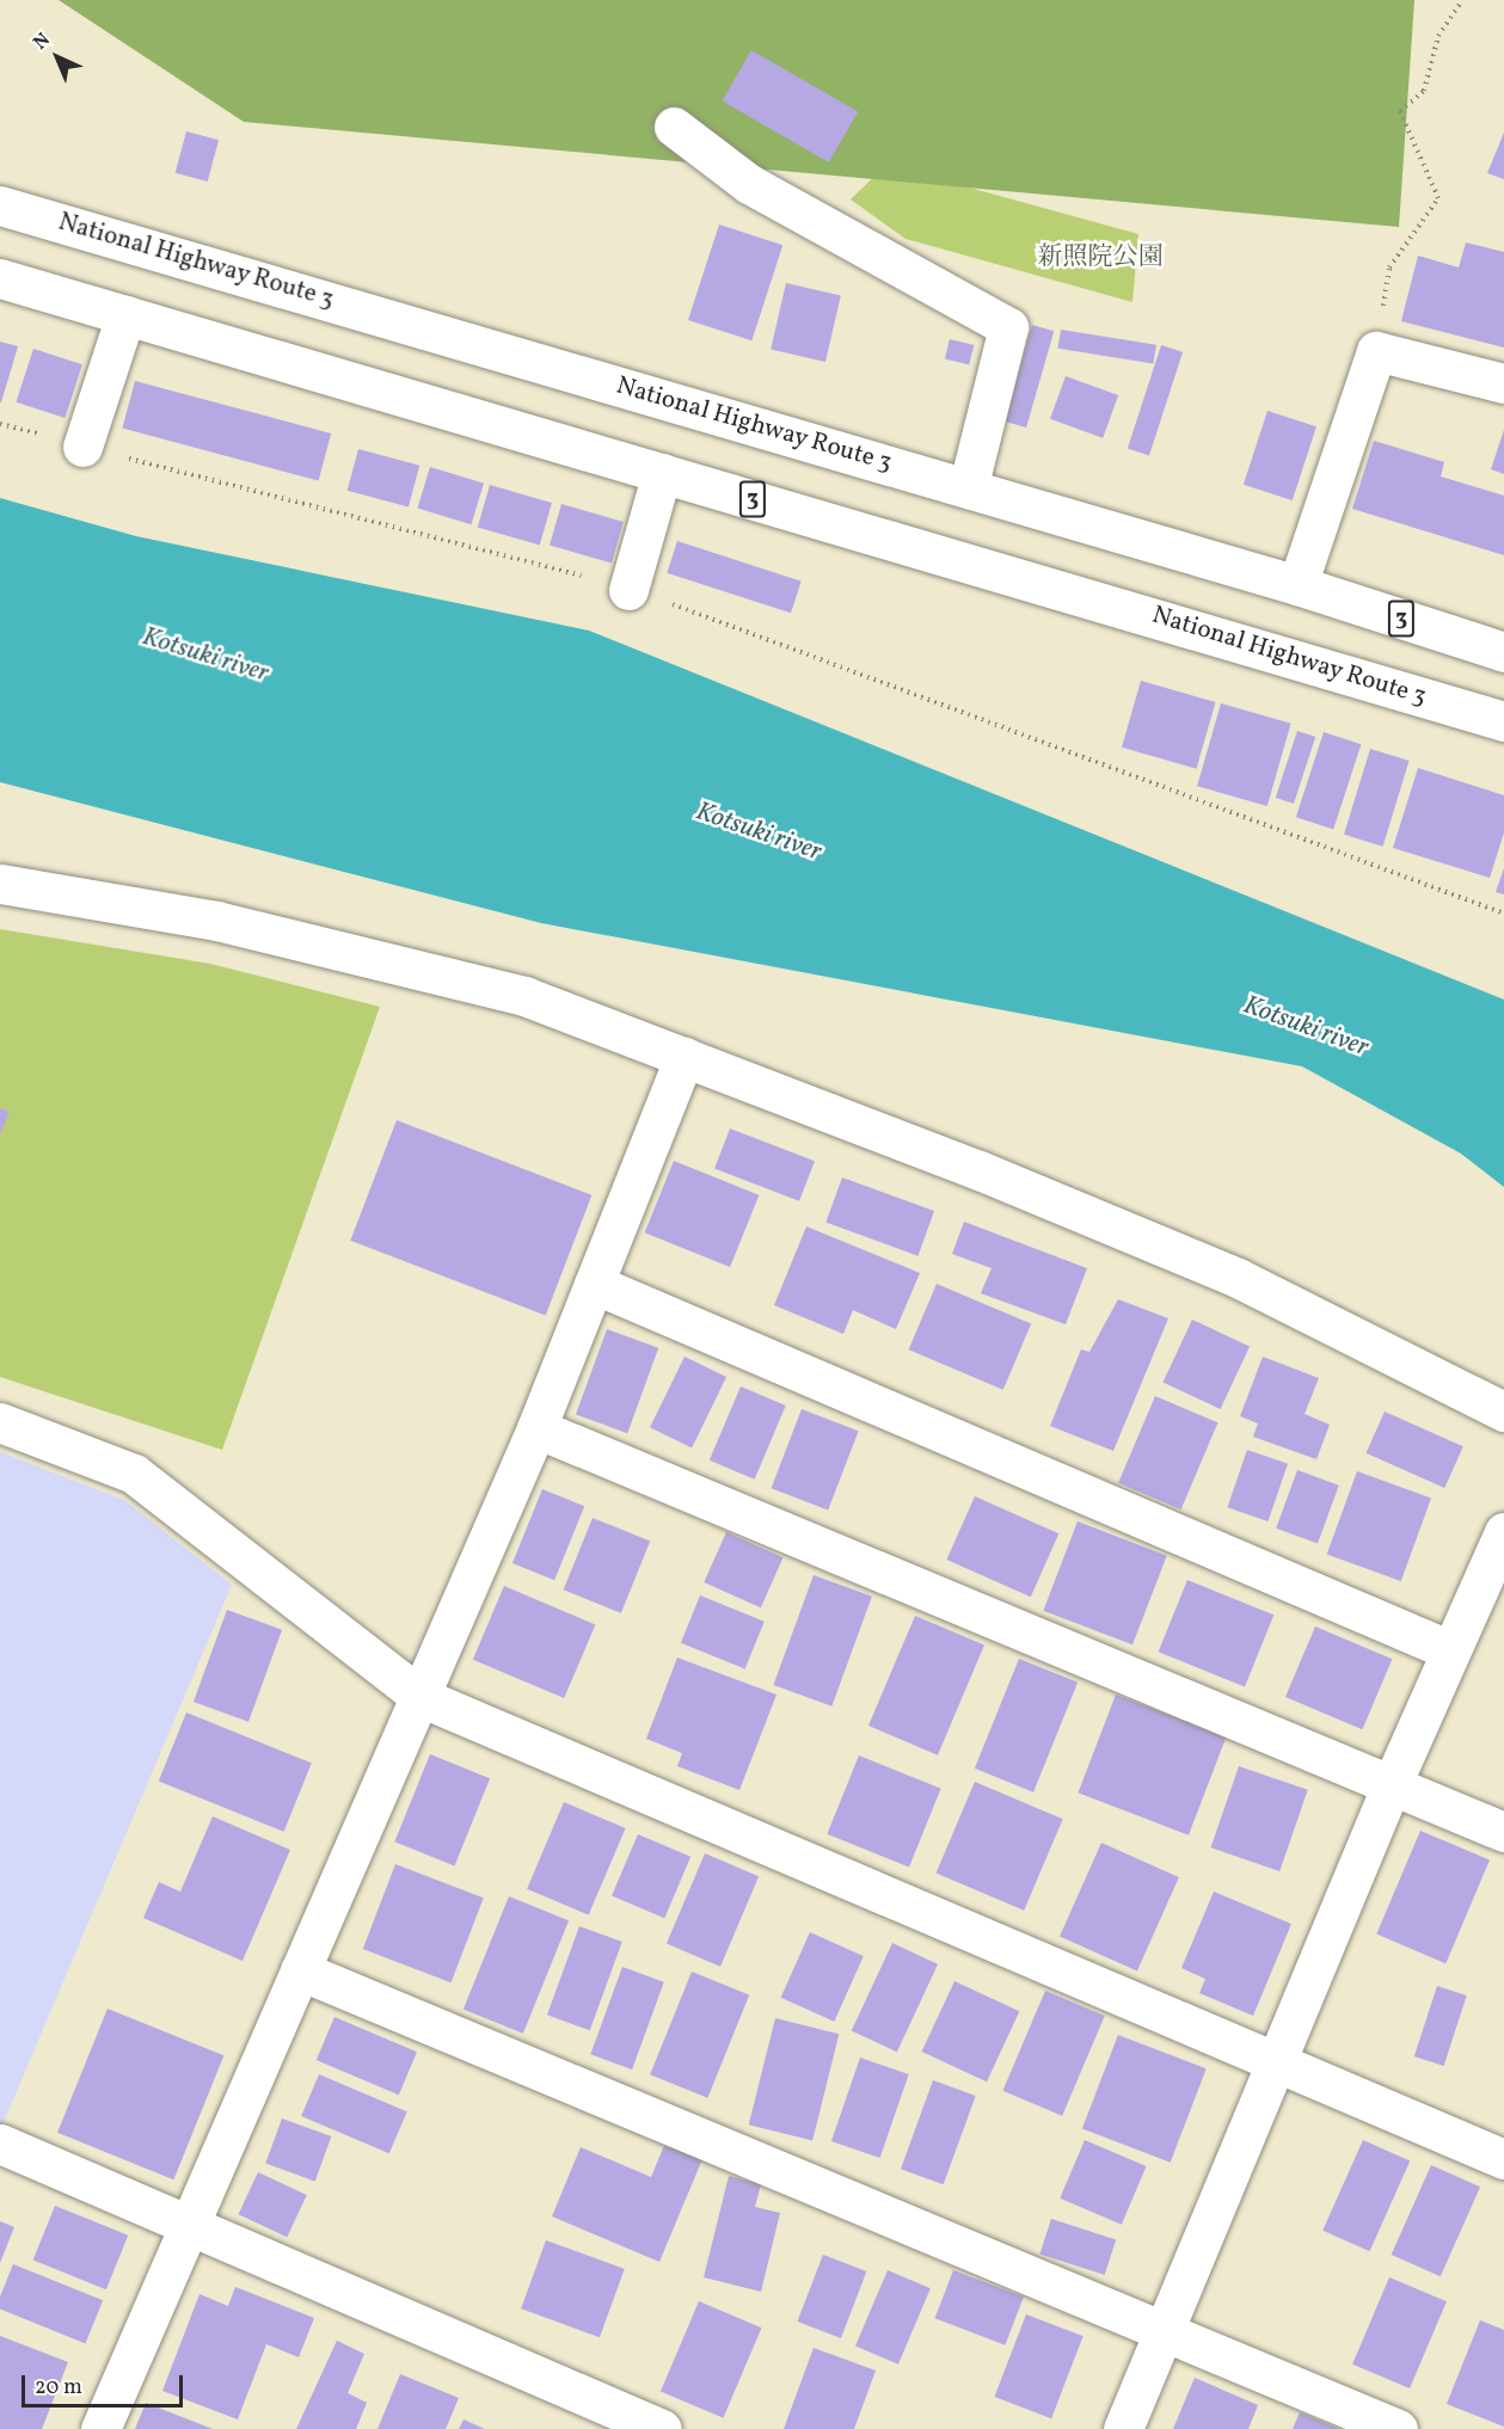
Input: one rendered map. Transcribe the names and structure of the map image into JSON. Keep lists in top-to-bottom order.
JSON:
{
  "streets": {
    "main road": ["National Highway Route 3", "3"]
  },
  "water": ["Kotsuki river"],
  "parks": ["新照院公園"],
  "scale_bar": "20 m",
  "north": "top left"
}
